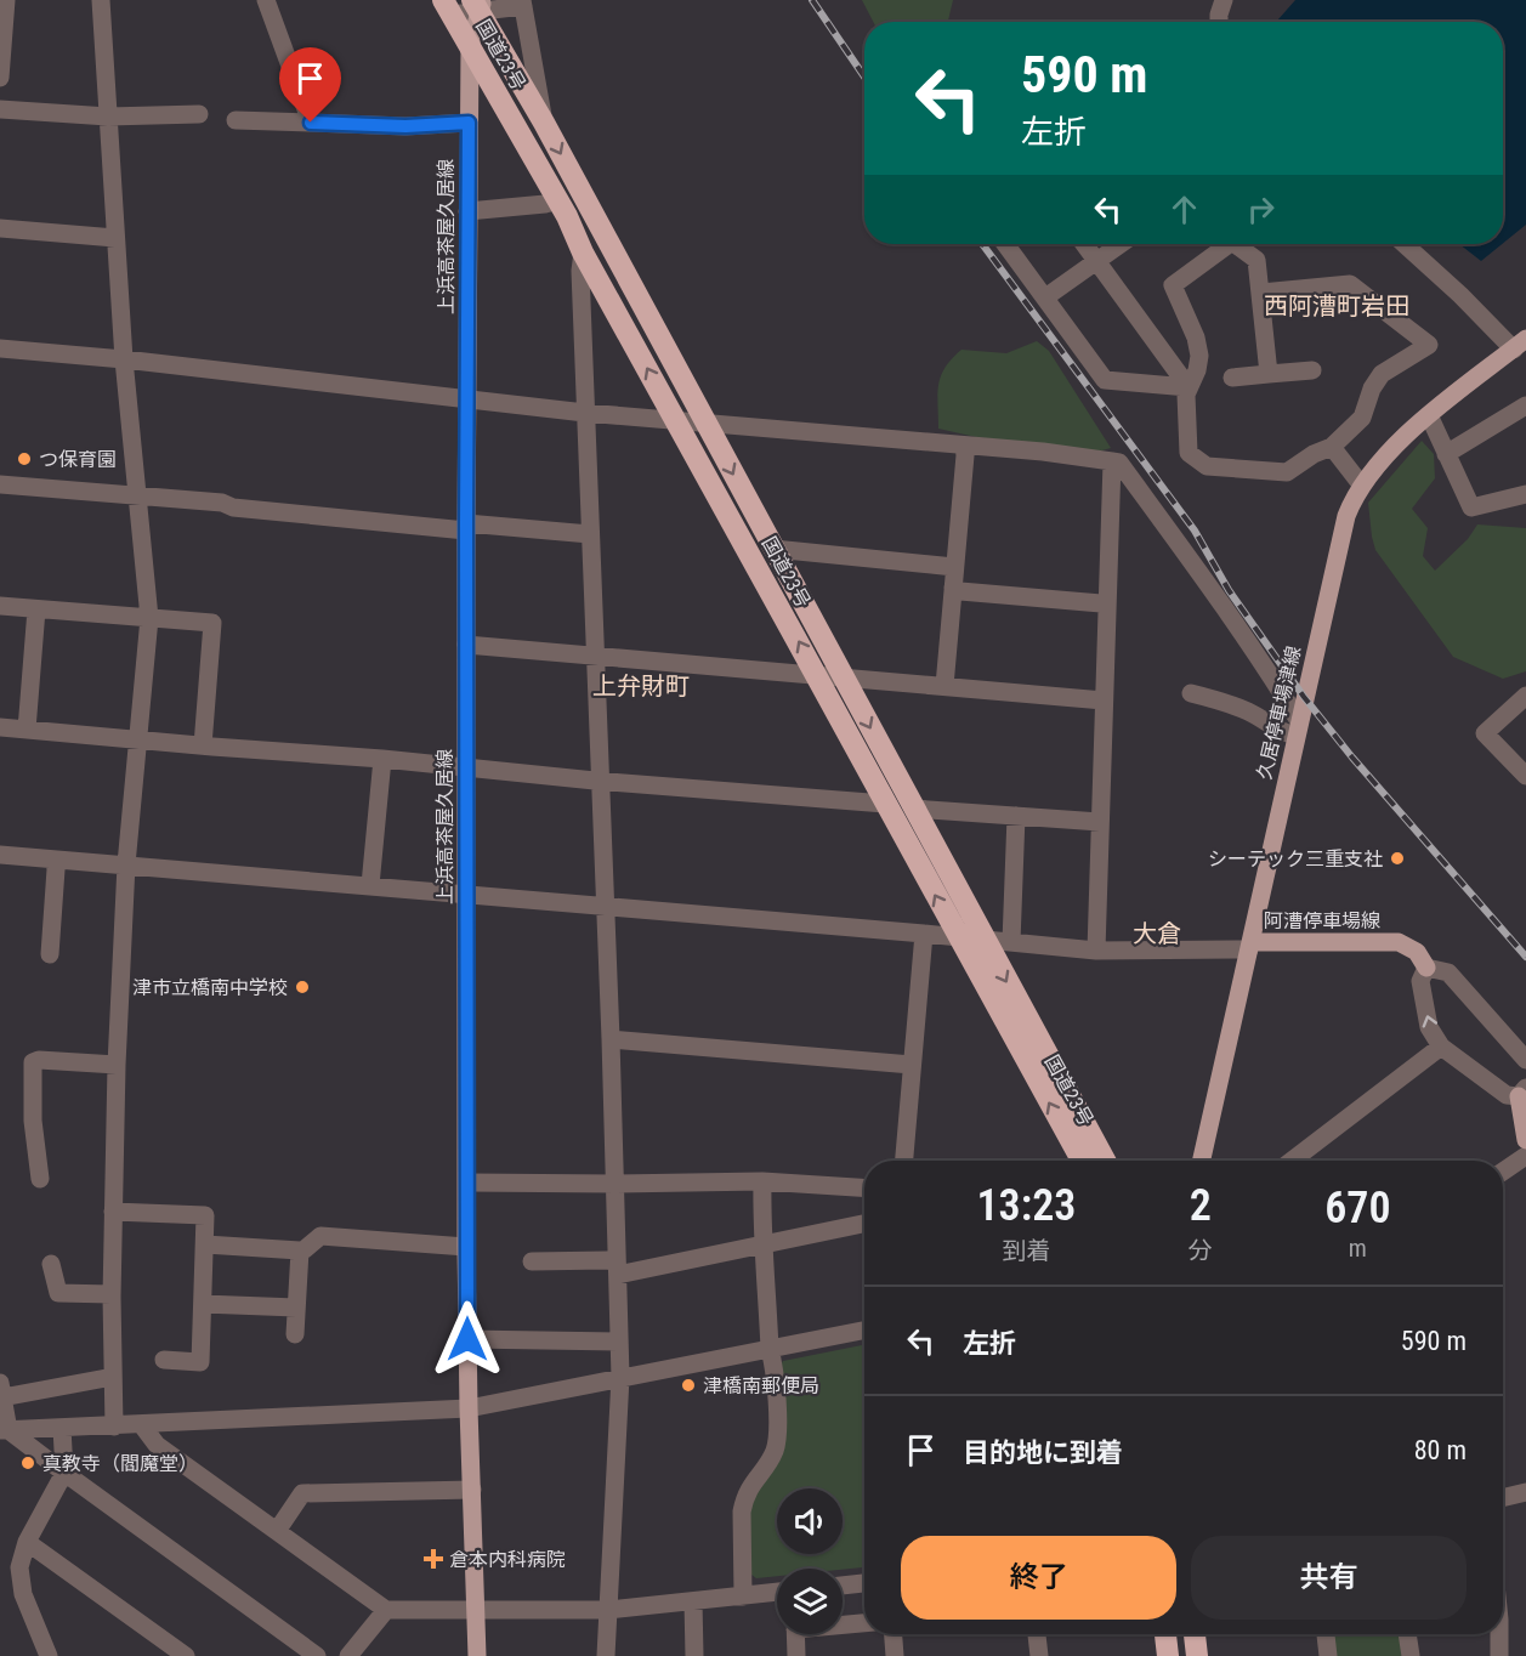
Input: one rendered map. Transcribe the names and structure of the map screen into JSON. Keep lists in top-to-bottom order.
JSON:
{
  "streets": {
    "highway": ["国道23号"],
    "main road": ["上浜高茶屋久居線", "久居停車場津線", "阿漕停車場線"]
  },
  "crossings": [
    ["国道23号", "上浜高茶屋久居線"],
    ["久居停車場津線", "阿漕停車場線"]
  ],
  "districts": ["西阿漕町岩田", "上弁財町", "大倉"],
  "places": {
    "other": [
      "つ保育園",
      "シーテック三重支社",
      "津市立橋南中学校",
      "津橋南郵便局",
      "真教寺（閻魔堂）"
    ],
    "health": ["倉本内科病院"]
  },
  "page": {
    "turn": ["590 m", "左折"],
    "eta": [
      "13:23",
      "到着",
      "2",
      "分",
      "670",
      "m"
    ],
    "list": [
      {
        "name": "左折",
        "value": "590 m"
      },
      {
        "name": "目的地に到着",
        "value": "80 m"
      }
    ],
    "buttons": ["終了", "共有"]
  }
}
